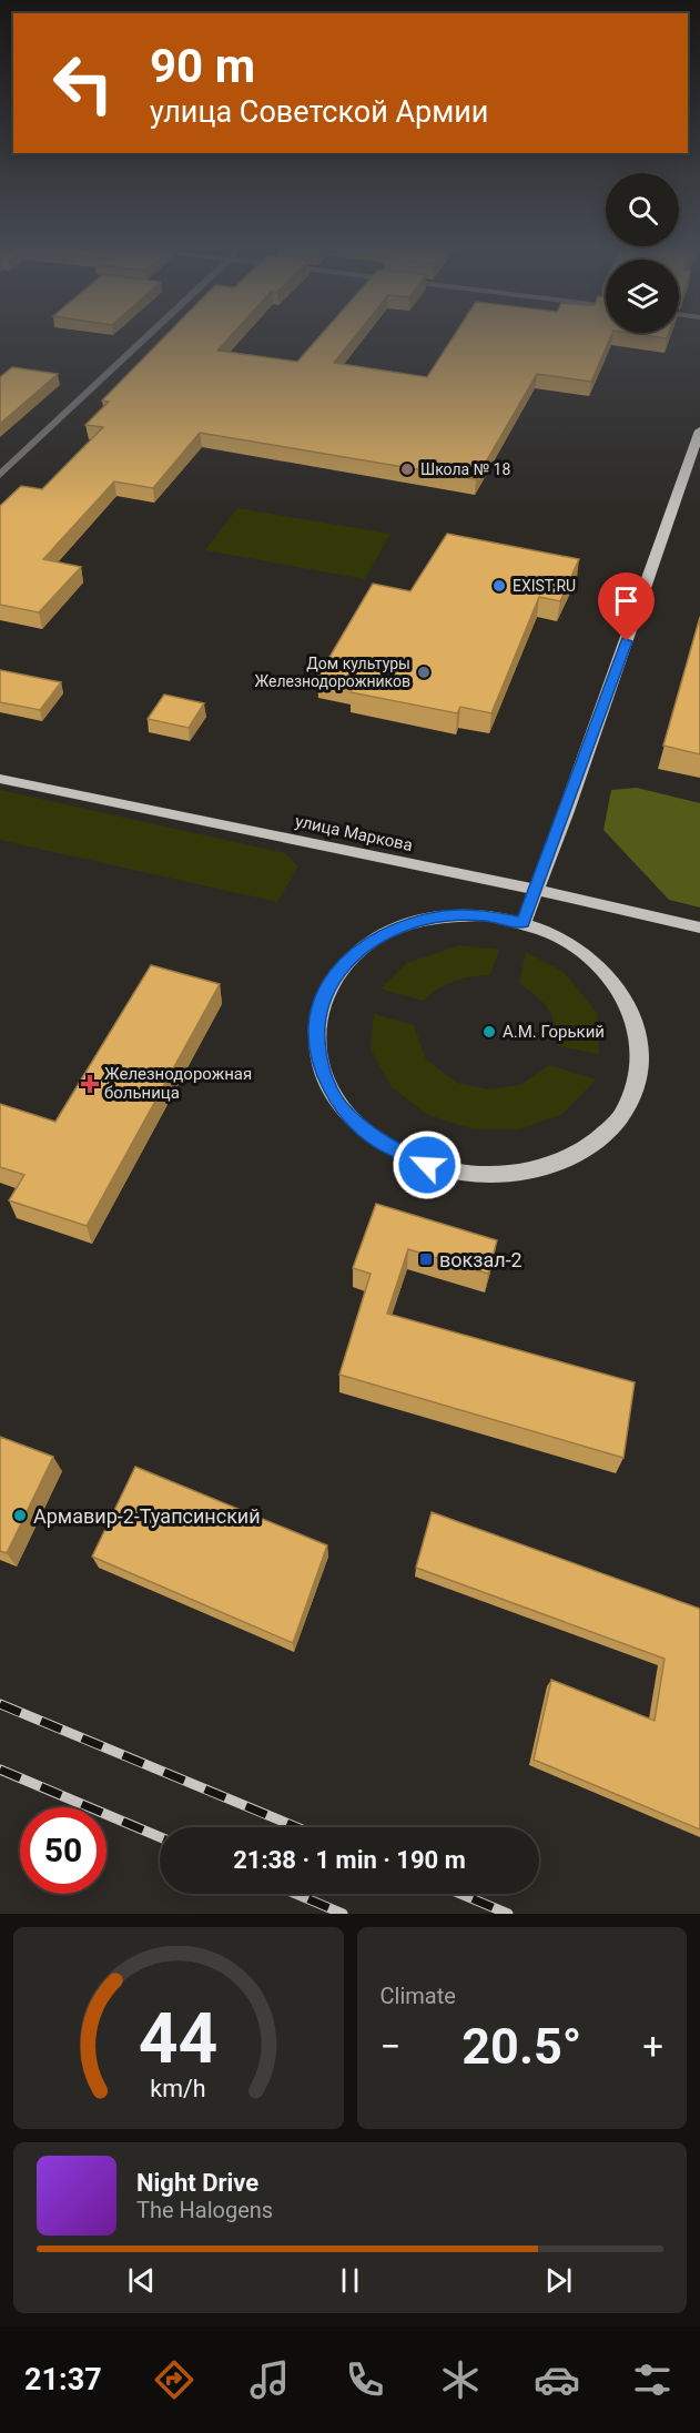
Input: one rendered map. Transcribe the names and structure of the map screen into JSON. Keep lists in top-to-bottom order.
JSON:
{
  "streets": {
    "main road": ["улица Маркова"]
  },
  "places": {
    "other": [
      "Школа № 18",
      "EXIST.RU",
      "Дом культуры Железнодорожников",
      "А.М. Горький",
      "Армавир-2-Туапсинский"
    ],
    "health": ["Железнодорожная больница"],
    "transit": ["вокзал-2"]
  },
  "page": {
    "turn": ["90 m", "улица Советской Армии"],
    "limit": "50",
    "trip": "21:38 · 1 min · 190 m",
    "tile": "Climate",
    "heat": ["−", "20.5°", "+"],
    "song": ["Night Drive", "The Halogens"],
    "tabs": "21:37",
    "gauge": ["44", "km/h"]
  }
}
